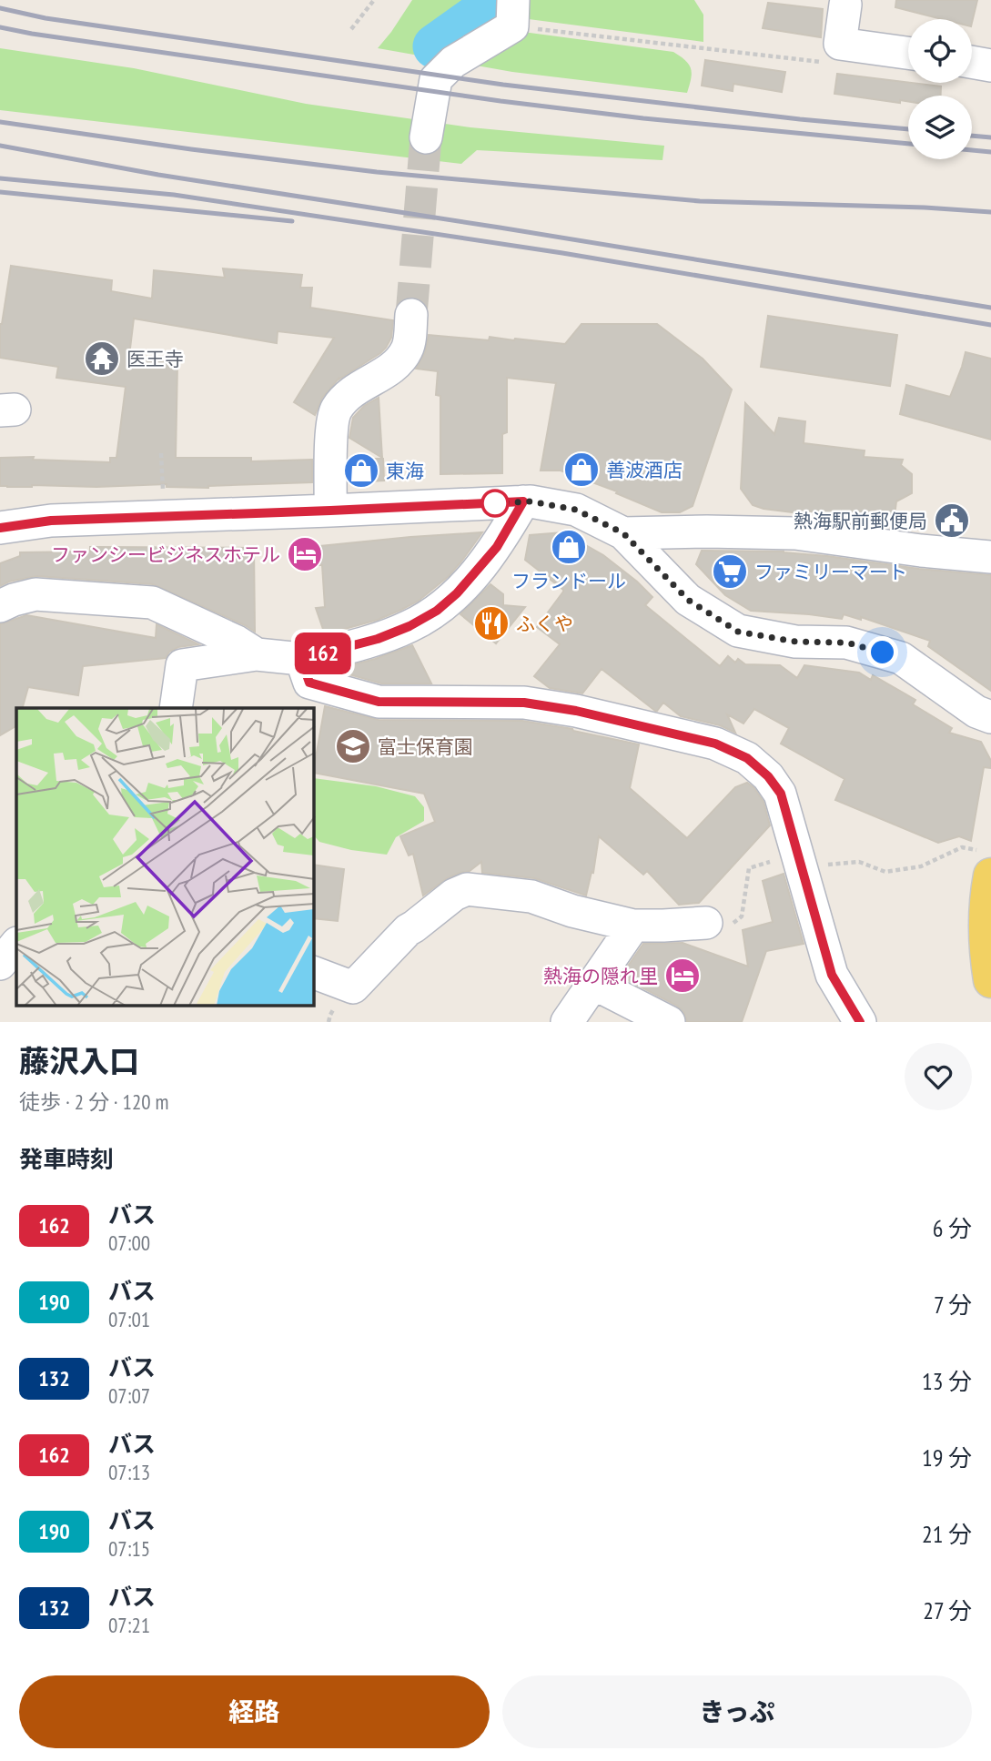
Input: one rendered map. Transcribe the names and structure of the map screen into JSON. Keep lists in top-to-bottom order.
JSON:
{
  "places": {
    "temple": ["医王寺"],
    "shop": ["善波酒店", "東海", "フランドール"],
    "public building": ["熱海駅前郵便局"],
    "hotel": ["ファンシービジネスホテル", "熱海の隠れ里"],
    "supermarket": ["ファミリーマート"],
    "restaurant": ["ふくや"],
    "school or university": ["富士保育園"]
  },
  "lines": ["bus line 162"],
  "page": {
    "on_map": "162",
    "heading": [
      ["藤沢入口", "徒歩 · 2 分 · 120 m"],
      "発車時刻"
    ],
    "list": [
      {
        "mark": "162",
        "name": "バス",
        "note": "07:00",
        "value": "6 分"
      },
      {
        "mark": "190",
        "name": "バス",
        "note": "07:01",
        "value": "7 分"
      },
      {
        "mark": "132",
        "name": "バス",
        "note": "07:07",
        "value": "13 分"
      },
      {
        "mark": "162",
        "name": "バス",
        "note": "07:13",
        "value": "19 分"
      },
      {
        "mark": "190",
        "name": "バス",
        "note": "07:15",
        "value": "21 分"
      },
      {
        "mark": "132",
        "name": "バス",
        "note": "07:21",
        "value": "27 分"
      }
    ],
    "buttons": ["経路", "きっぷ"]
  }
}
